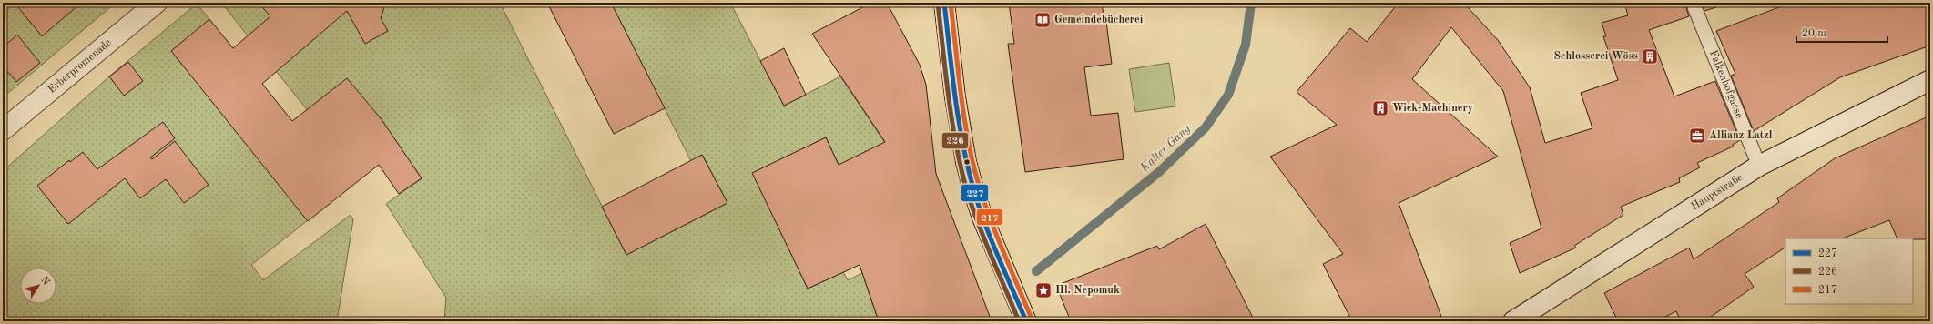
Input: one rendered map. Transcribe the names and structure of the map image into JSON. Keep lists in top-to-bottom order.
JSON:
{
  "streets": {
    "street": ["Erberpromenade", "Hauptstraße"],
    "lane": ["Falkenhofgasse"]
  },
  "crossings": [
    ["Falkenhofgasse", "Hauptstraße"]
  ],
  "water": ["Kalter Gang"],
  "places": {
    "library": ["Gemeindebücherei"],
    "building": ["Schlosserei Wöss", "Wick-Machinery"],
    "office": ["Allianz Latzl"],
    "place": ["Hl. Nepomuk"]
  },
  "lines": ["transit line 227", "transit line 217", "transit line 226"],
  "legend": ["227", "226", "217"],
  "scale_bar": "20 m",
  "north": "top right"
}
